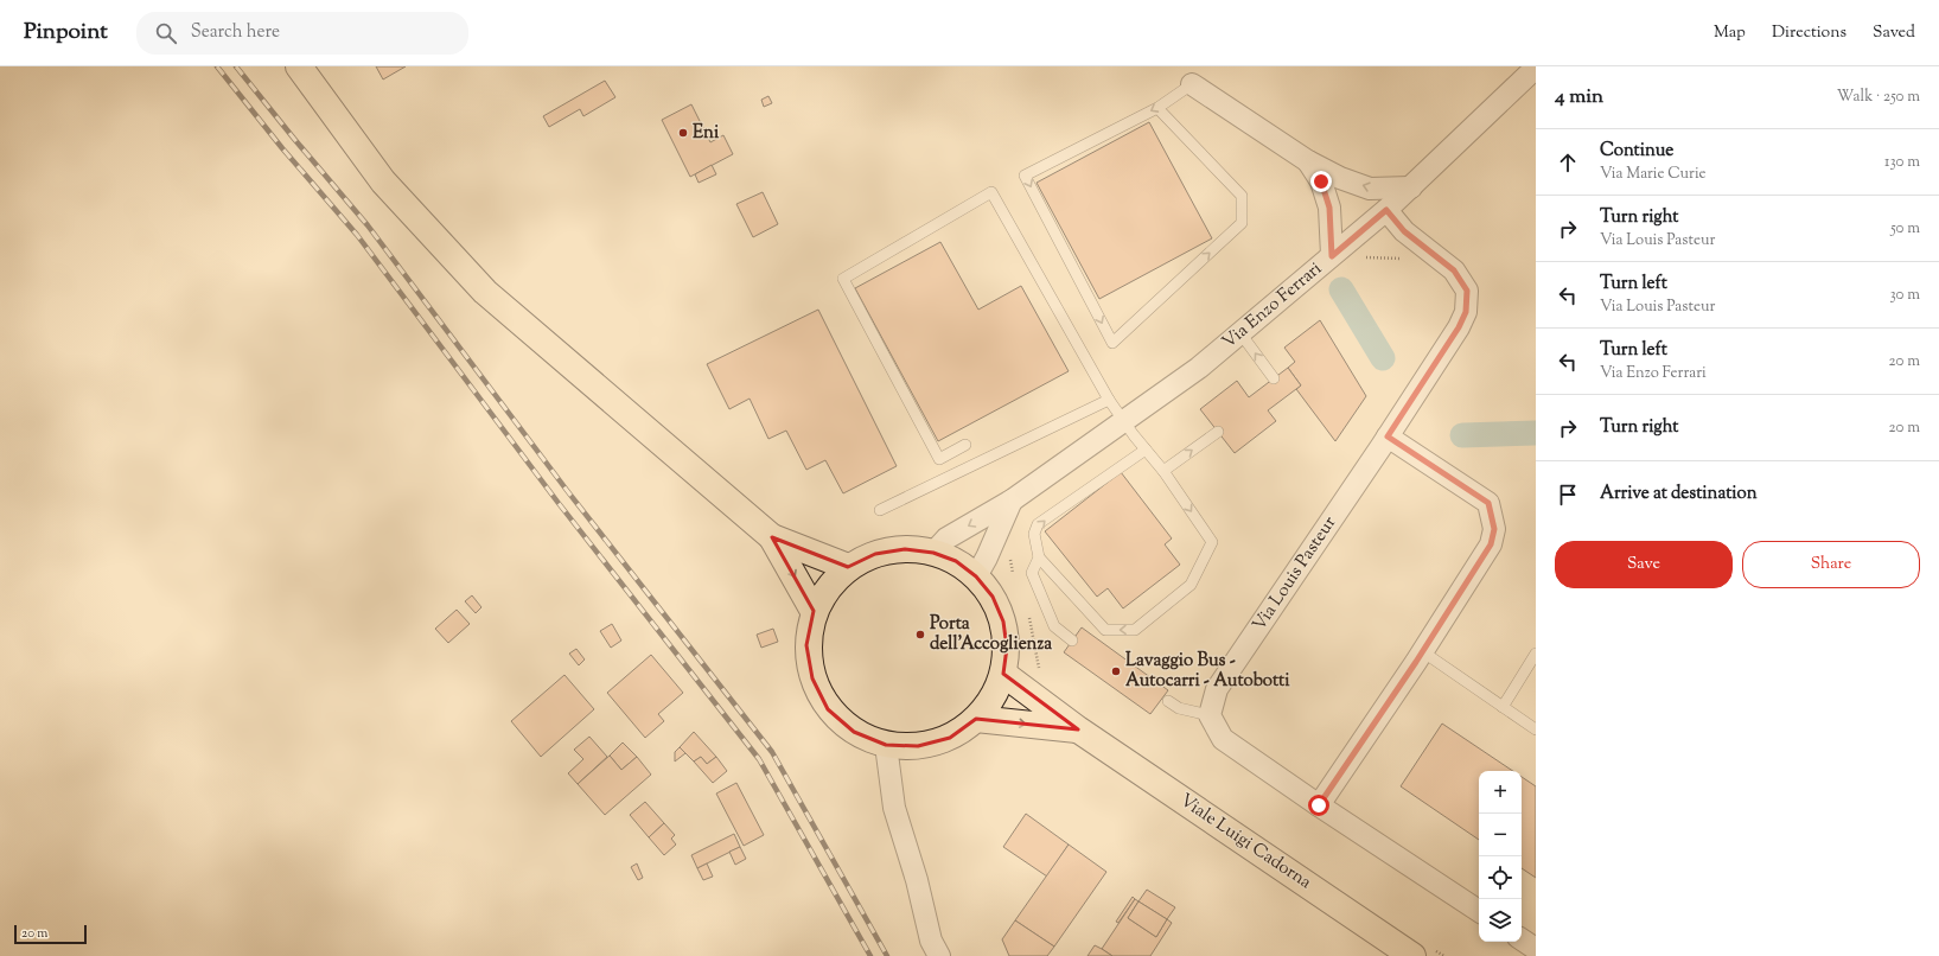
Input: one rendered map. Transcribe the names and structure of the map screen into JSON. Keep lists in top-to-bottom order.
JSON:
{
  "streets": {
    "main road": ["Viale Luigi Cadorna"],
    "street": ["Via Enzo Ferrari", "Via Louis Pasteur"]
  },
  "crossings": [
    ["Via Enzo Ferrari", "Via Louis Pasteur"]
  ],
  "places": ["Eni", "Porta dell'Accoglienza", "Lavaggio Bus - Autocarri - Autobotti"],
  "scale_bar": "20 m",
  "page": {
    "header": "Pinpoint",
    "search": "Search here",
    "nav": ["Map", "Directions", "Saved"],
    "heading": ["4 min", "Walk · 250 m"],
    "list": [
      ["Continue", "Via Marie Curie", "130 m"],
      ["Turn right", "Via Louis Pasteur", "50 m"],
      ["Turn left", "Via Louis Pasteur", "30 m"],
      ["Turn left", "Via Enzo Ferrari", "20 m"],
      ["Turn right", "20 m"],
      "Arrive at destination"
    ],
    "buttons": ["Save", "Share"],
    "map_buttons": ["+", "−"],
    "scale": "20 m"
  }
}
